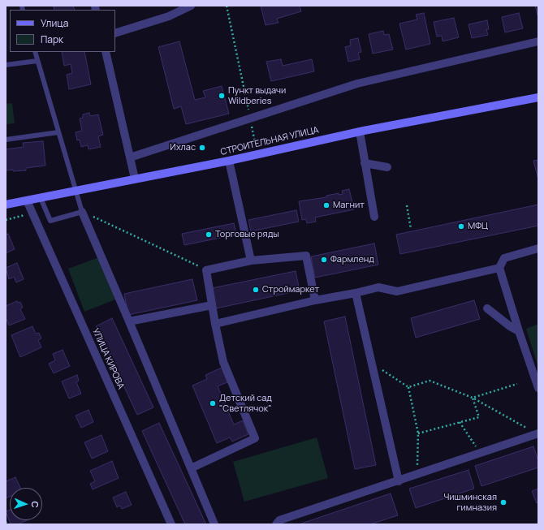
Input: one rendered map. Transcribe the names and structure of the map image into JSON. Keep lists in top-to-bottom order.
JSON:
{
  "streets": {
    "street": ["СТРОИТЕЛЬНАЯ УЛИЦА", "УЛИЦА КИРОВА"]
  },
  "crossings": [
    ["СТРОИТЕЛЬНАЯ УЛИЦА", "УЛИЦА КИРОВА"]
  ],
  "places": [
    "Пункт выдачи Wildberies",
    "Ихлас",
    "Магнит",
    "МФЦ",
    "Торговые ряды",
    "Фармленд",
    "Строймаркет",
    "Детский сад \"Светлячок\"",
    "Чишминская гимназия"
  ],
  "legend": ["Улица", "Парк"],
  "north": "right"
}
